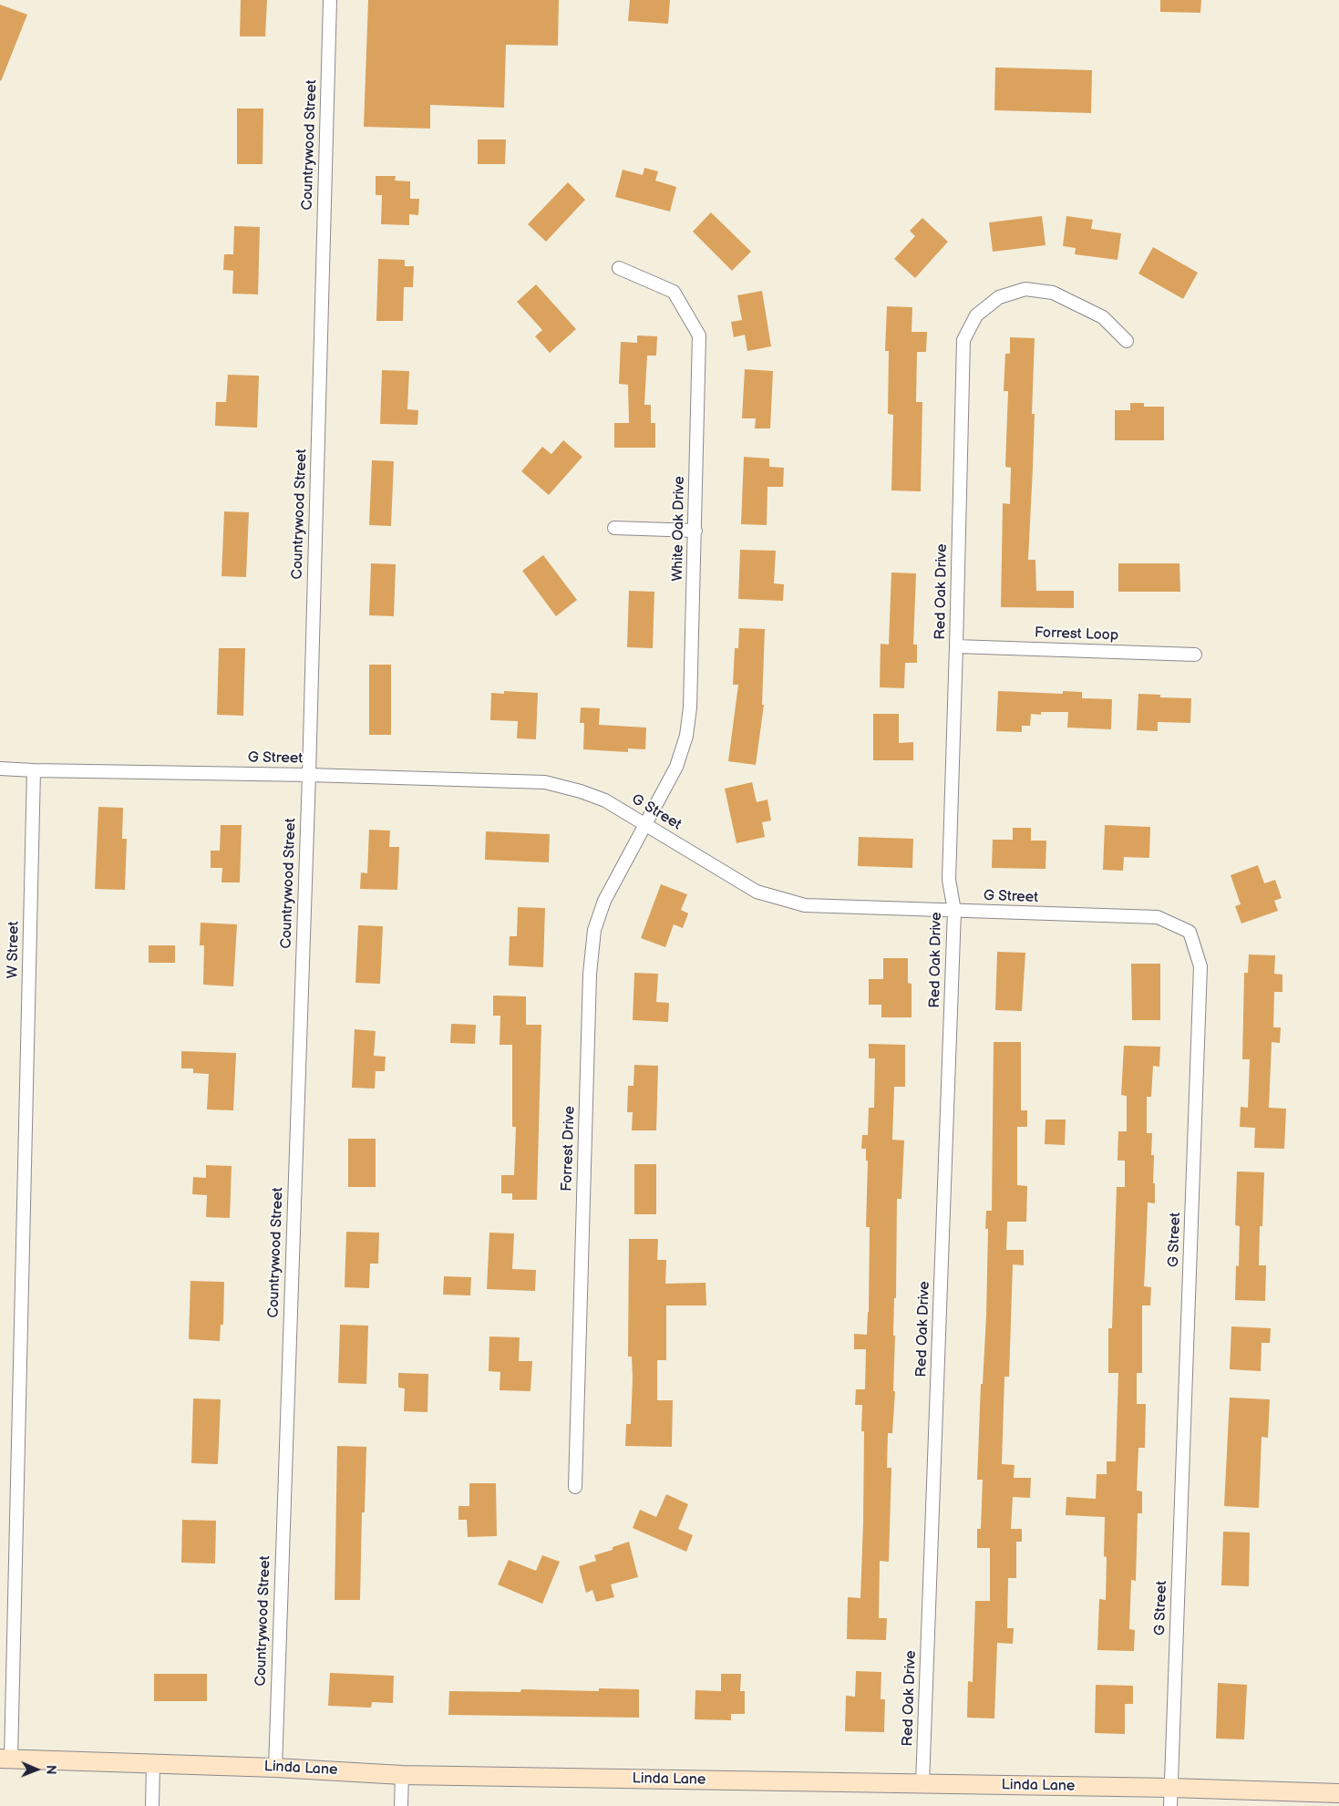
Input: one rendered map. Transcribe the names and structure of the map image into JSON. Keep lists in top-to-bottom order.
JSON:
{
  "streets": {
    "street": [
      "Countrywood Street",
      "White Oak Drive",
      "Red Oak Drive",
      "Forrest Loop",
      "G Street",
      "W Street",
      "Forrest Drive",
      "Linda Lane"
    ]
  },
  "crossings": [
    ["Countrywood Street", "G Street"],
    ["Countrywood Street", "Linda Lane"],
    ["White Oak Drive", "G Street"],
    ["White Oak Drive", "Forrest Drive"],
    ["Red Oak Drive", "Forrest Loop"],
    ["Red Oak Drive", "G Street"],
    ["Red Oak Drive", "Linda Lane"],
    ["G Street", "W Street"],
    ["G Street", "Forrest Drive"],
    ["G Street", "Linda Lane"],
    ["W Street", "Linda Lane"]
  ],
  "north": "right"
}
